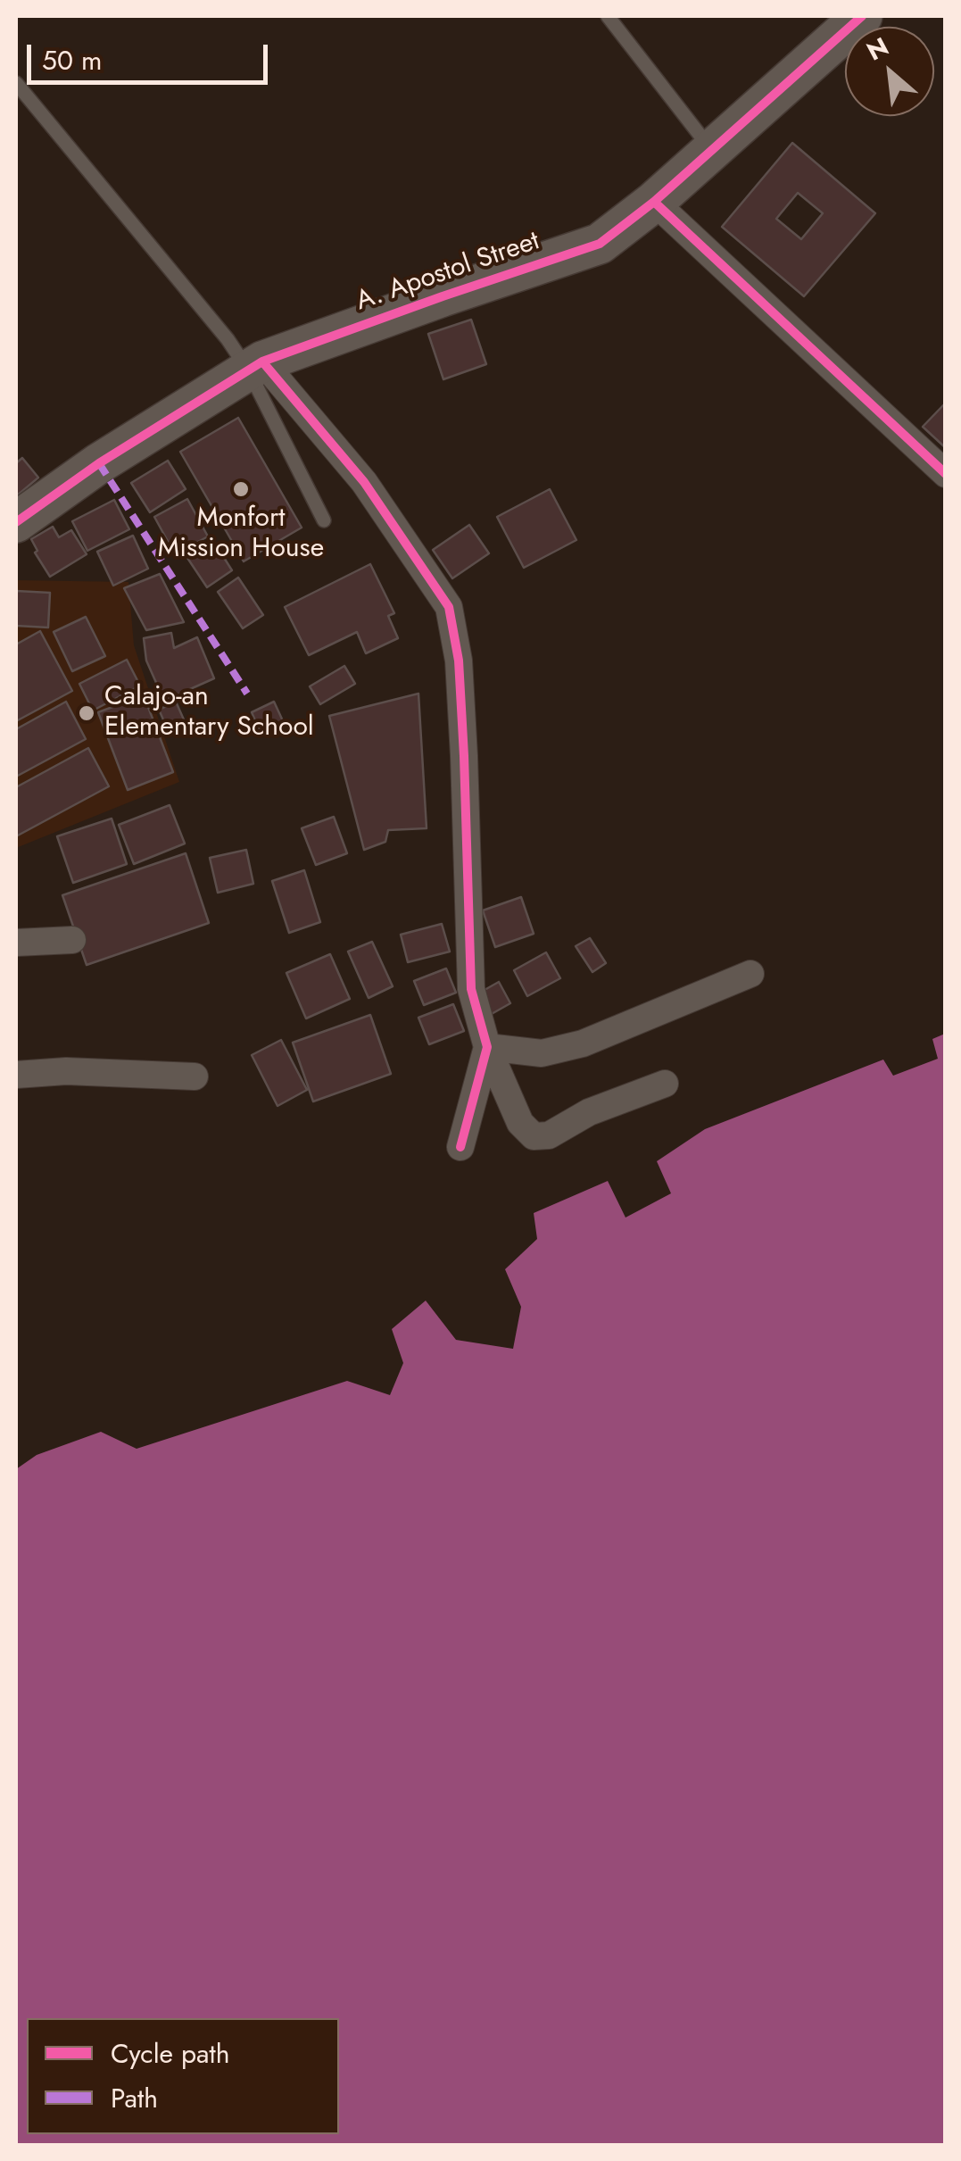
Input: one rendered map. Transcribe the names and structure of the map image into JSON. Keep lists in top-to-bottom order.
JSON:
{
  "streets": {
    "street": ["A. Apostol Street"]
  },
  "places": ["Monfort Mission House", "Calajo-an Elementary School"],
  "legend": ["Cycle path", "Path"],
  "scale_bar": "50 m",
  "north": "top left"
}
